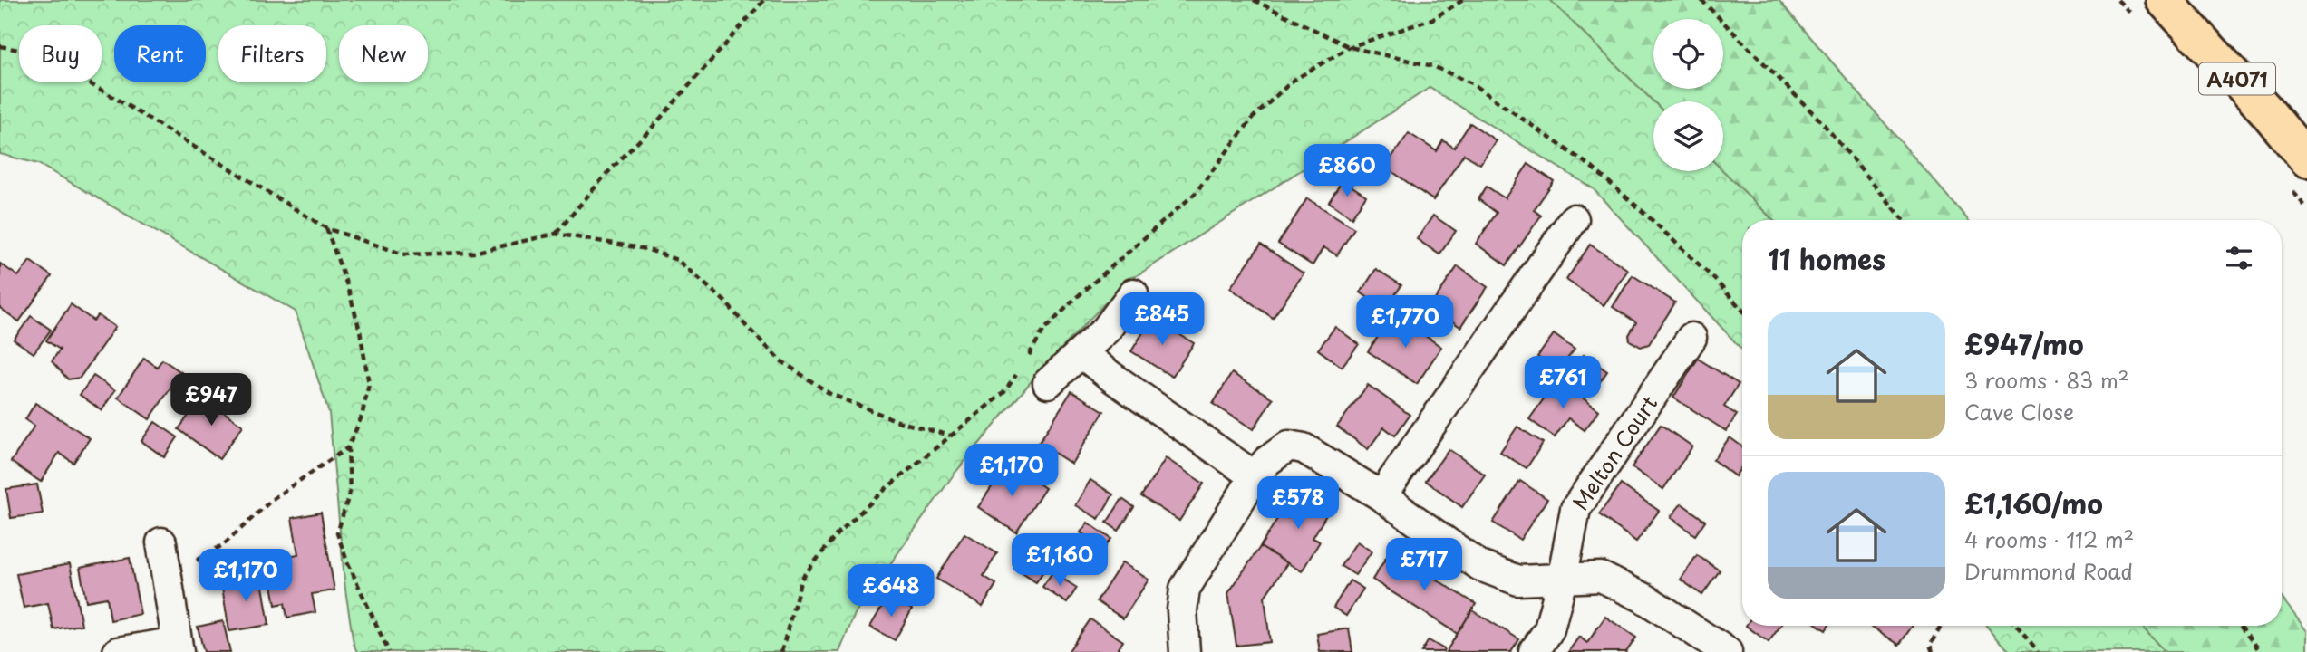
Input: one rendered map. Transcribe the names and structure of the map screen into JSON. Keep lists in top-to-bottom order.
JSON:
{
  "streets": {
    "highway": ["A4071"],
    "street": ["Melton Court"]
  },
  "page": {
    "chip": [
      "Buy",
      "Rent",
      "Filters",
      "New"
    ],
    "price": [
      "£860",
      "£845",
      "£1,770",
      "£761",
      "£947",
      "£1,170",
      "£578",
      "£1,160",
      "£717",
      "£1,170",
      "£648"
    ],
    "heading": "11 homes",
    "list": [
      {
        "name": "£947/mo",
        "note": "3 rooms · 83 m² · Cave Close"
      },
      {
        "name": "£1,160/mo",
        "note": "4 rooms · 112 m² · Drummond Road"
      }
    ]
  }
}
